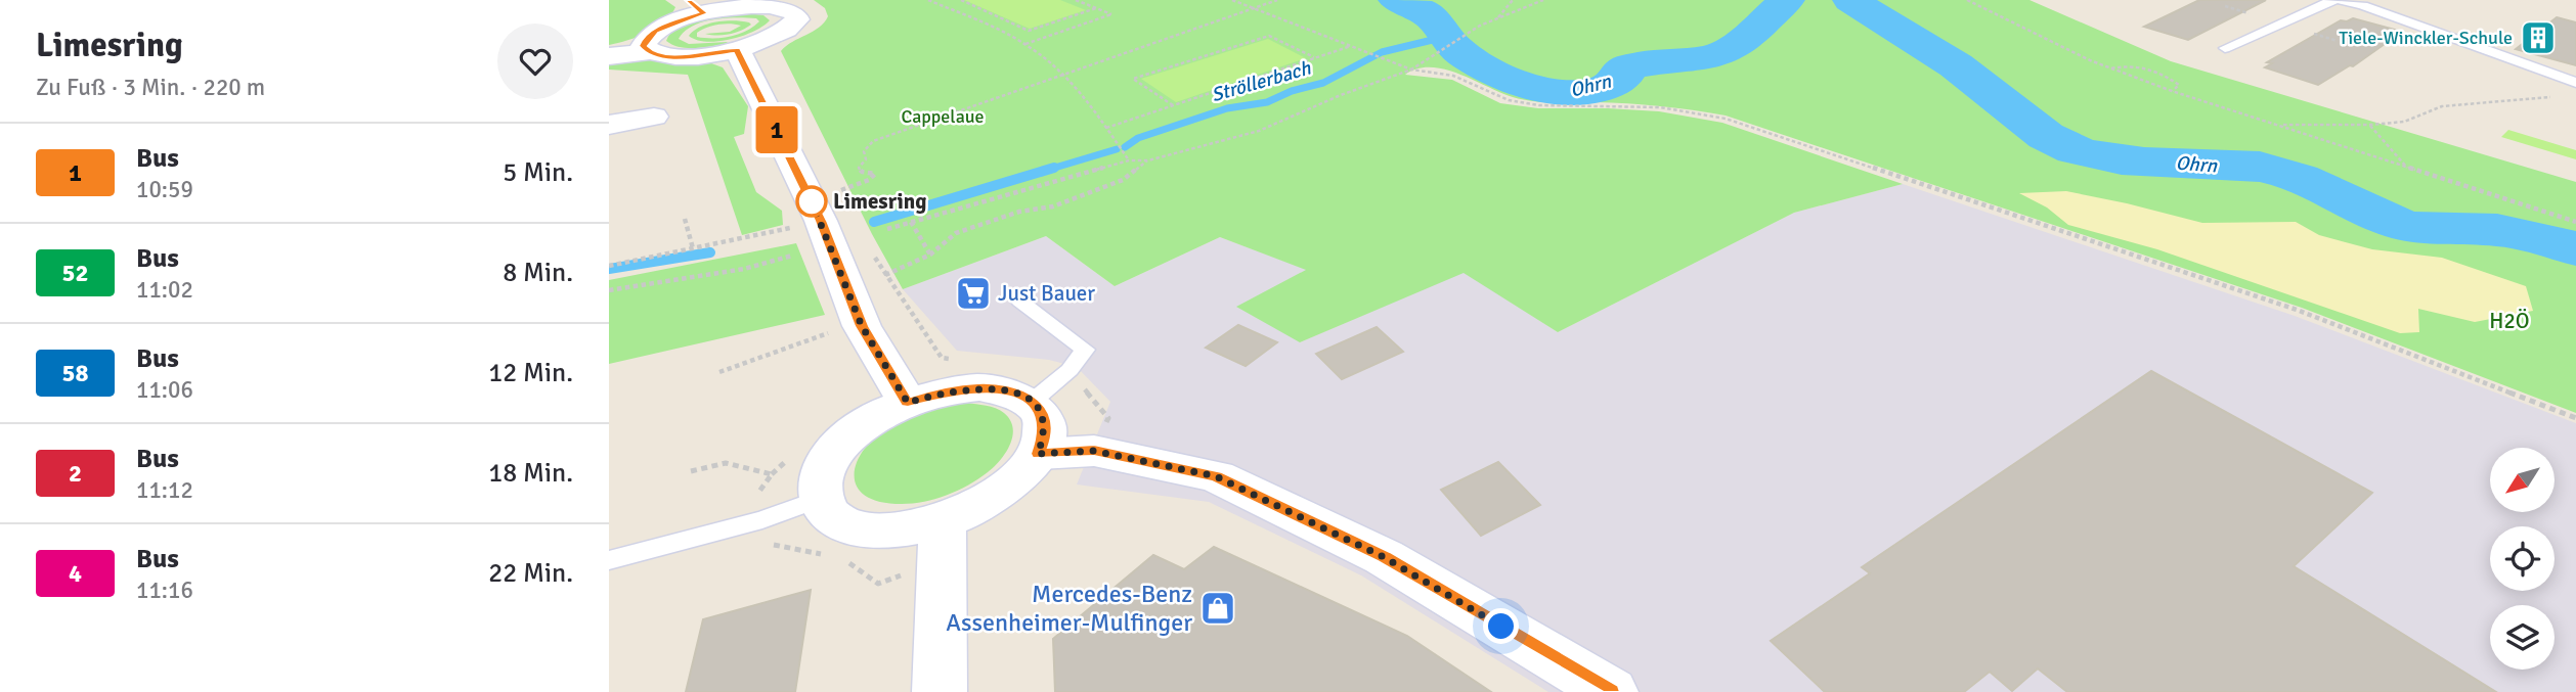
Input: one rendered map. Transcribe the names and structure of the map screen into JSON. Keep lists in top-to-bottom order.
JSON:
{
  "water": ["Ströllerbach", "Ohrn"],
  "parks": ["Cappelaue", "H2Ö"],
  "places": {
    "building": ["Tiele-Winckler-Schule"],
    "other": ["Limesring"],
    "supermarket": ["Just Bauer"],
    "shop": ["Mercedes-Benz Assenheimer-Mulfinger"]
  },
  "lines": ["bus line 1"],
  "north": "bottom left",
  "page": {
    "heading": ["Limesring", "Zu Fuß · 3 Min. · 220 m"],
    "on_map": "1",
    "list": [
      {
        "mark": "1",
        "name": "Bus",
        "note": "10:59",
        "value": "5 Min."
      },
      {
        "mark": "52",
        "name": "Bus",
        "note": "11:02",
        "value": "8 Min."
      },
      {
        "mark": "58",
        "name": "Bus",
        "note": "11:06",
        "value": "12 Min."
      },
      {
        "mark": "2",
        "name": "Bus",
        "note": "11:12",
        "value": "18 Min."
      },
      {
        "mark": "4",
        "name": "Bus",
        "note": "11:16",
        "value": "22 Min."
      }
    ]
  }
}
